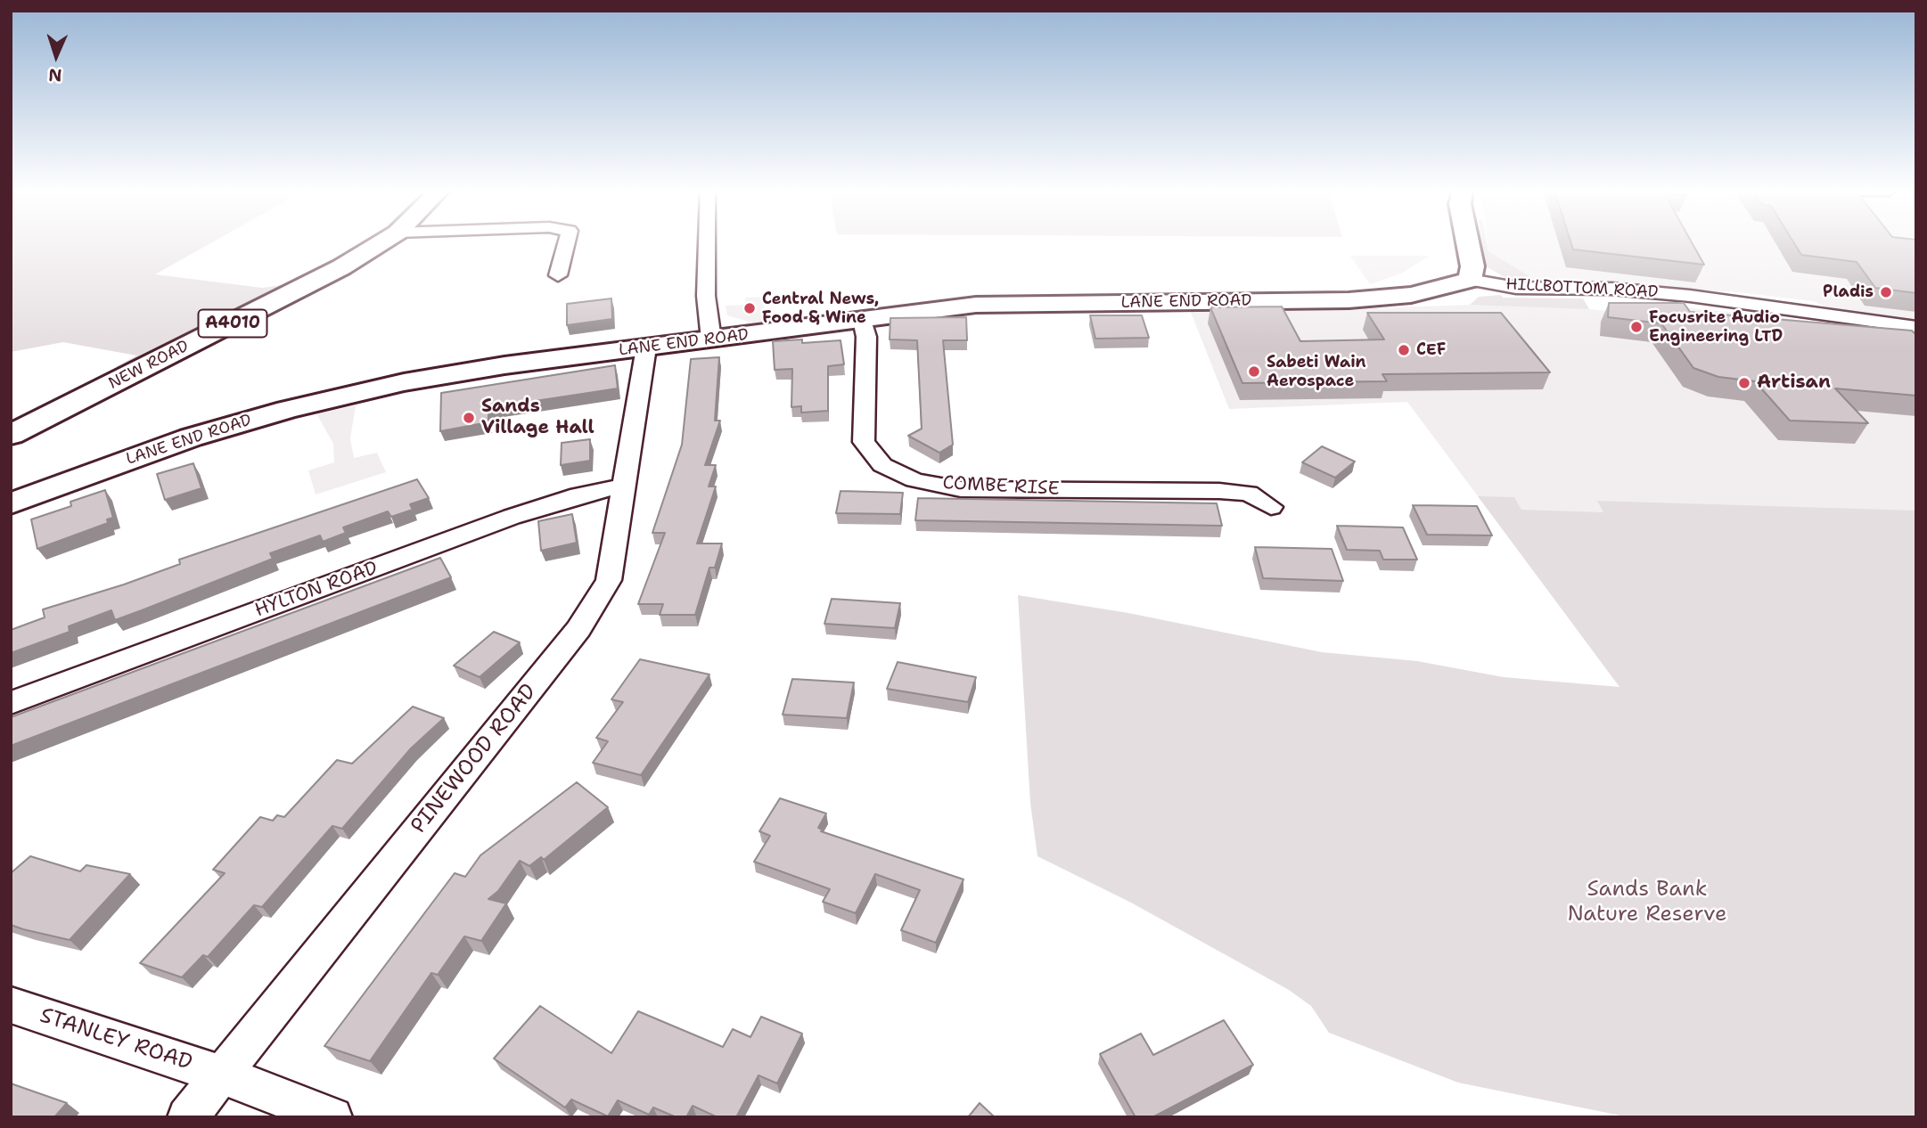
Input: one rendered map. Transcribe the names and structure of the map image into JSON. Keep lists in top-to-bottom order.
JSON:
{
  "streets": {
    "main road": ["LANE END ROAD", "A4010", "NEW ROAD"],
    "street": [
      "HILLBOTTOM ROAD",
      "COMBE RISE",
      "HYLTON ROAD",
      "PINEWOOD ROAD",
      "STANLEY ROAD"
    ]
  },
  "crossings": [
    ["HILLBOTTOM ROAD", "LANE END ROAD"],
    ["LANE END ROAD", "COMBE RISE"],
    ["LANE END ROAD", "PINEWOOD ROAD"],
    ["HYLTON ROAD", "PINEWOOD ROAD"],
    ["PINEWOOD ROAD", "STANLEY ROAD"]
  ],
  "parks": ["Sands Bank Nature Reserve"],
  "places": [
    "Pladis",
    "Central News, Food & Wine",
    "Focusrite Audio Engineering LTD",
    "CEF",
    "Sabeti Wain Aerospace",
    "Artisan",
    "Sands Village Hall"
  ],
  "north": "bottom"
}
